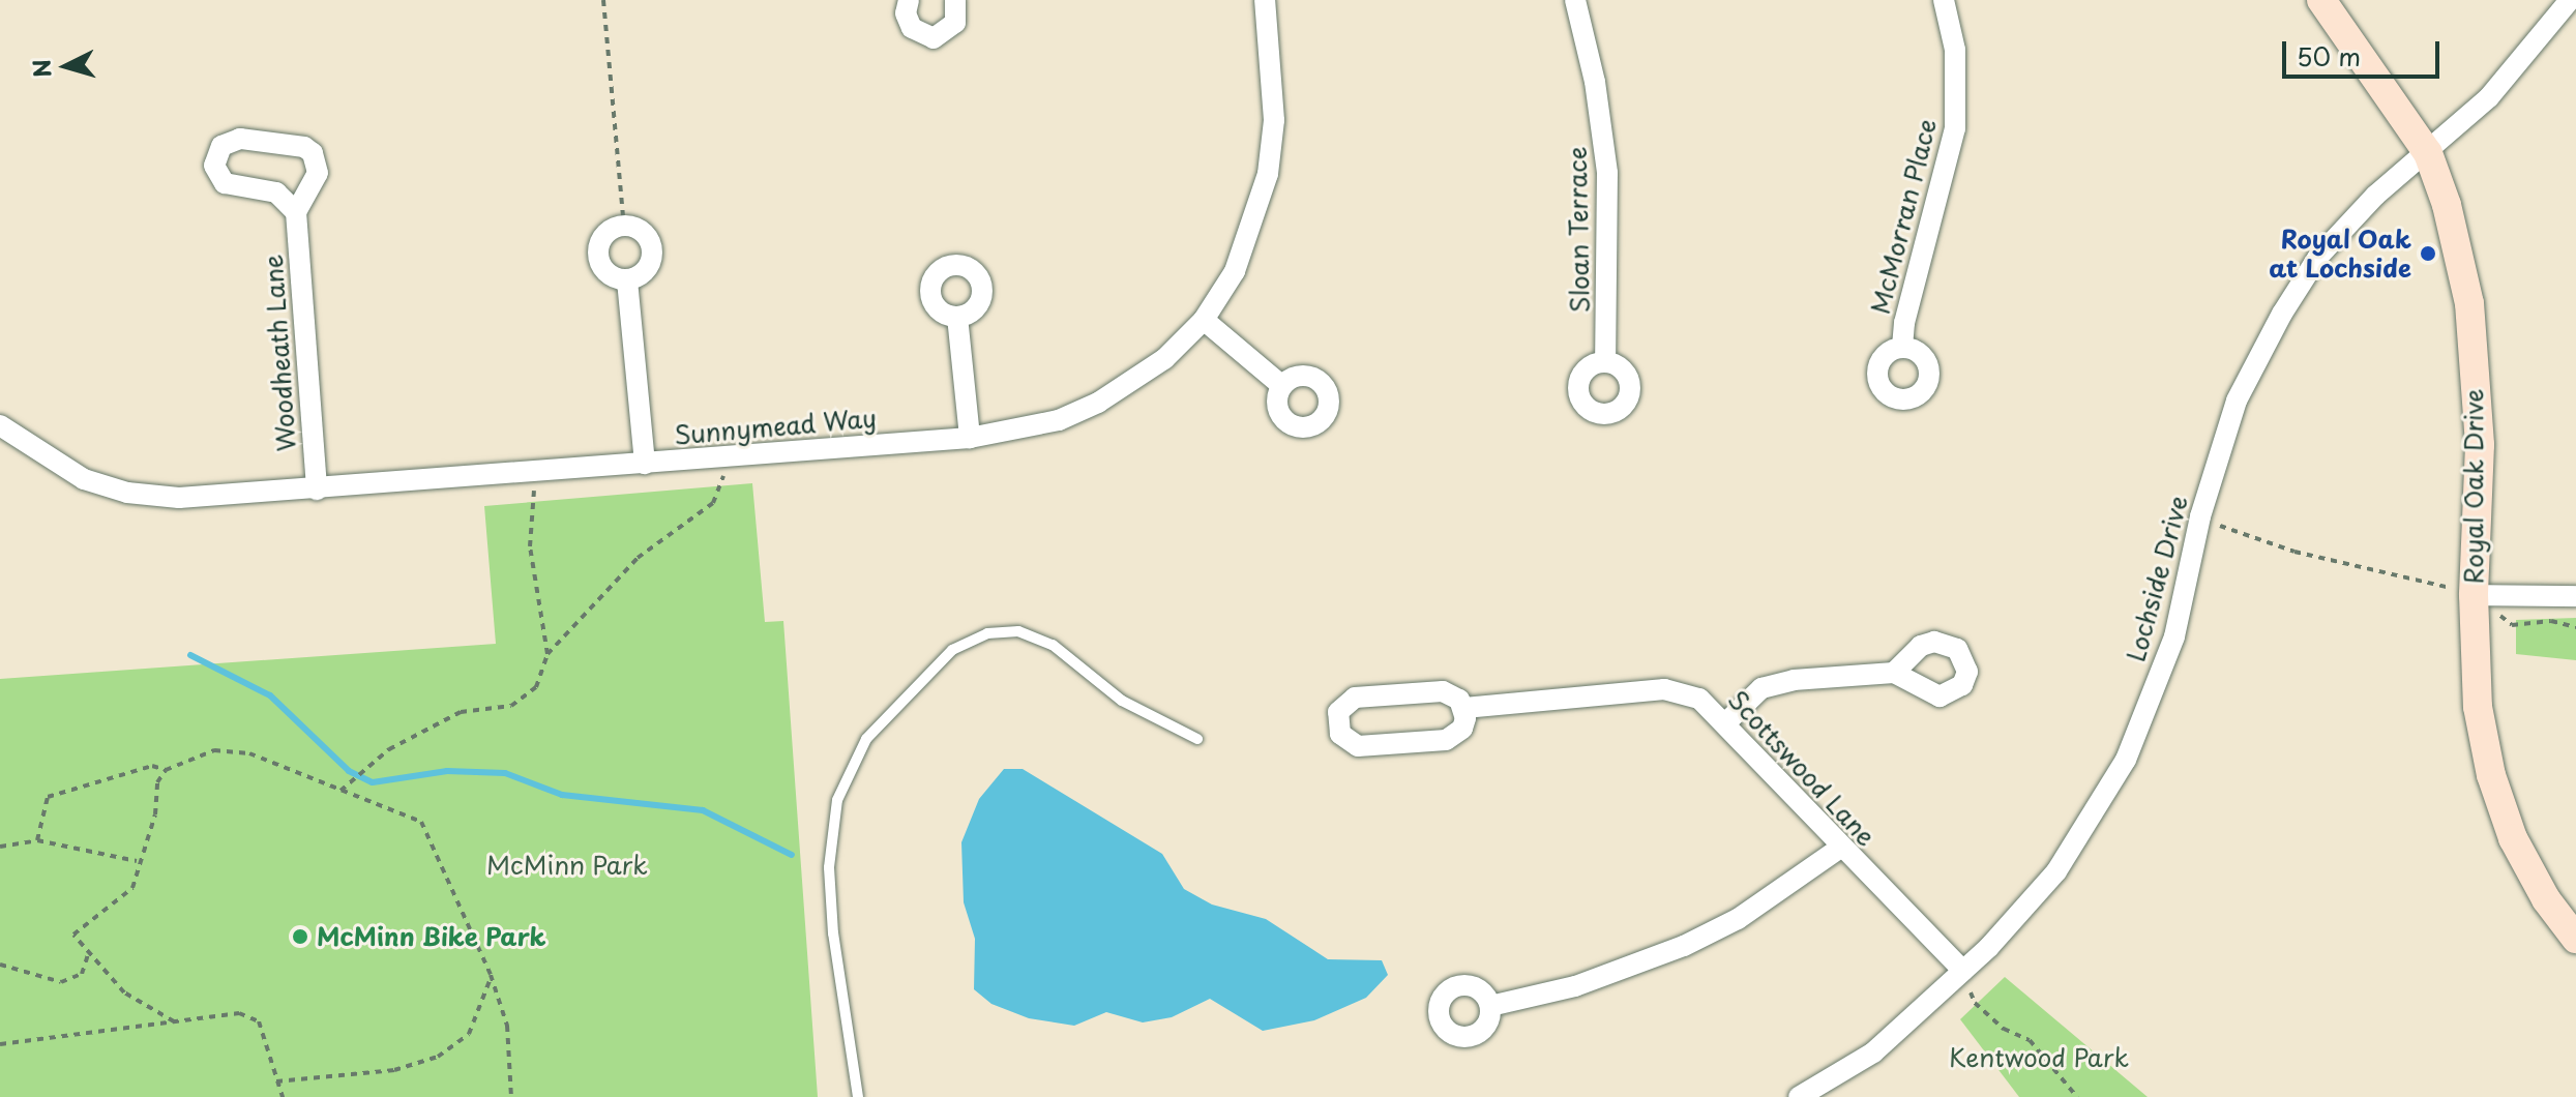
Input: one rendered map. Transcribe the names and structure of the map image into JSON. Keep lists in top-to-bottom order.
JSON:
{
  "streets": {
    "main road": ["Royal Oak Drive"],
    "street": [
      "McMorran Place",
      "Sloan Terrace",
      "Woodheath Lane",
      "Sunnymead Way",
      "Lochside Drive",
      "Scottswood Lane"
    ]
  },
  "crossings": [
    ["Woodheath Lane", "Sunnymead Way"],
    ["Royal Oak Drive", "Lochside Drive"],
    ["Lochside Drive", "Scottswood Lane"]
  ],
  "parks": ["McMinn Park", "Kentwood Park"],
  "places": ["Royal Oak at Lochside", "McMinn Bike Park"],
  "scale_bar": "50 m",
  "north": "left"
}
